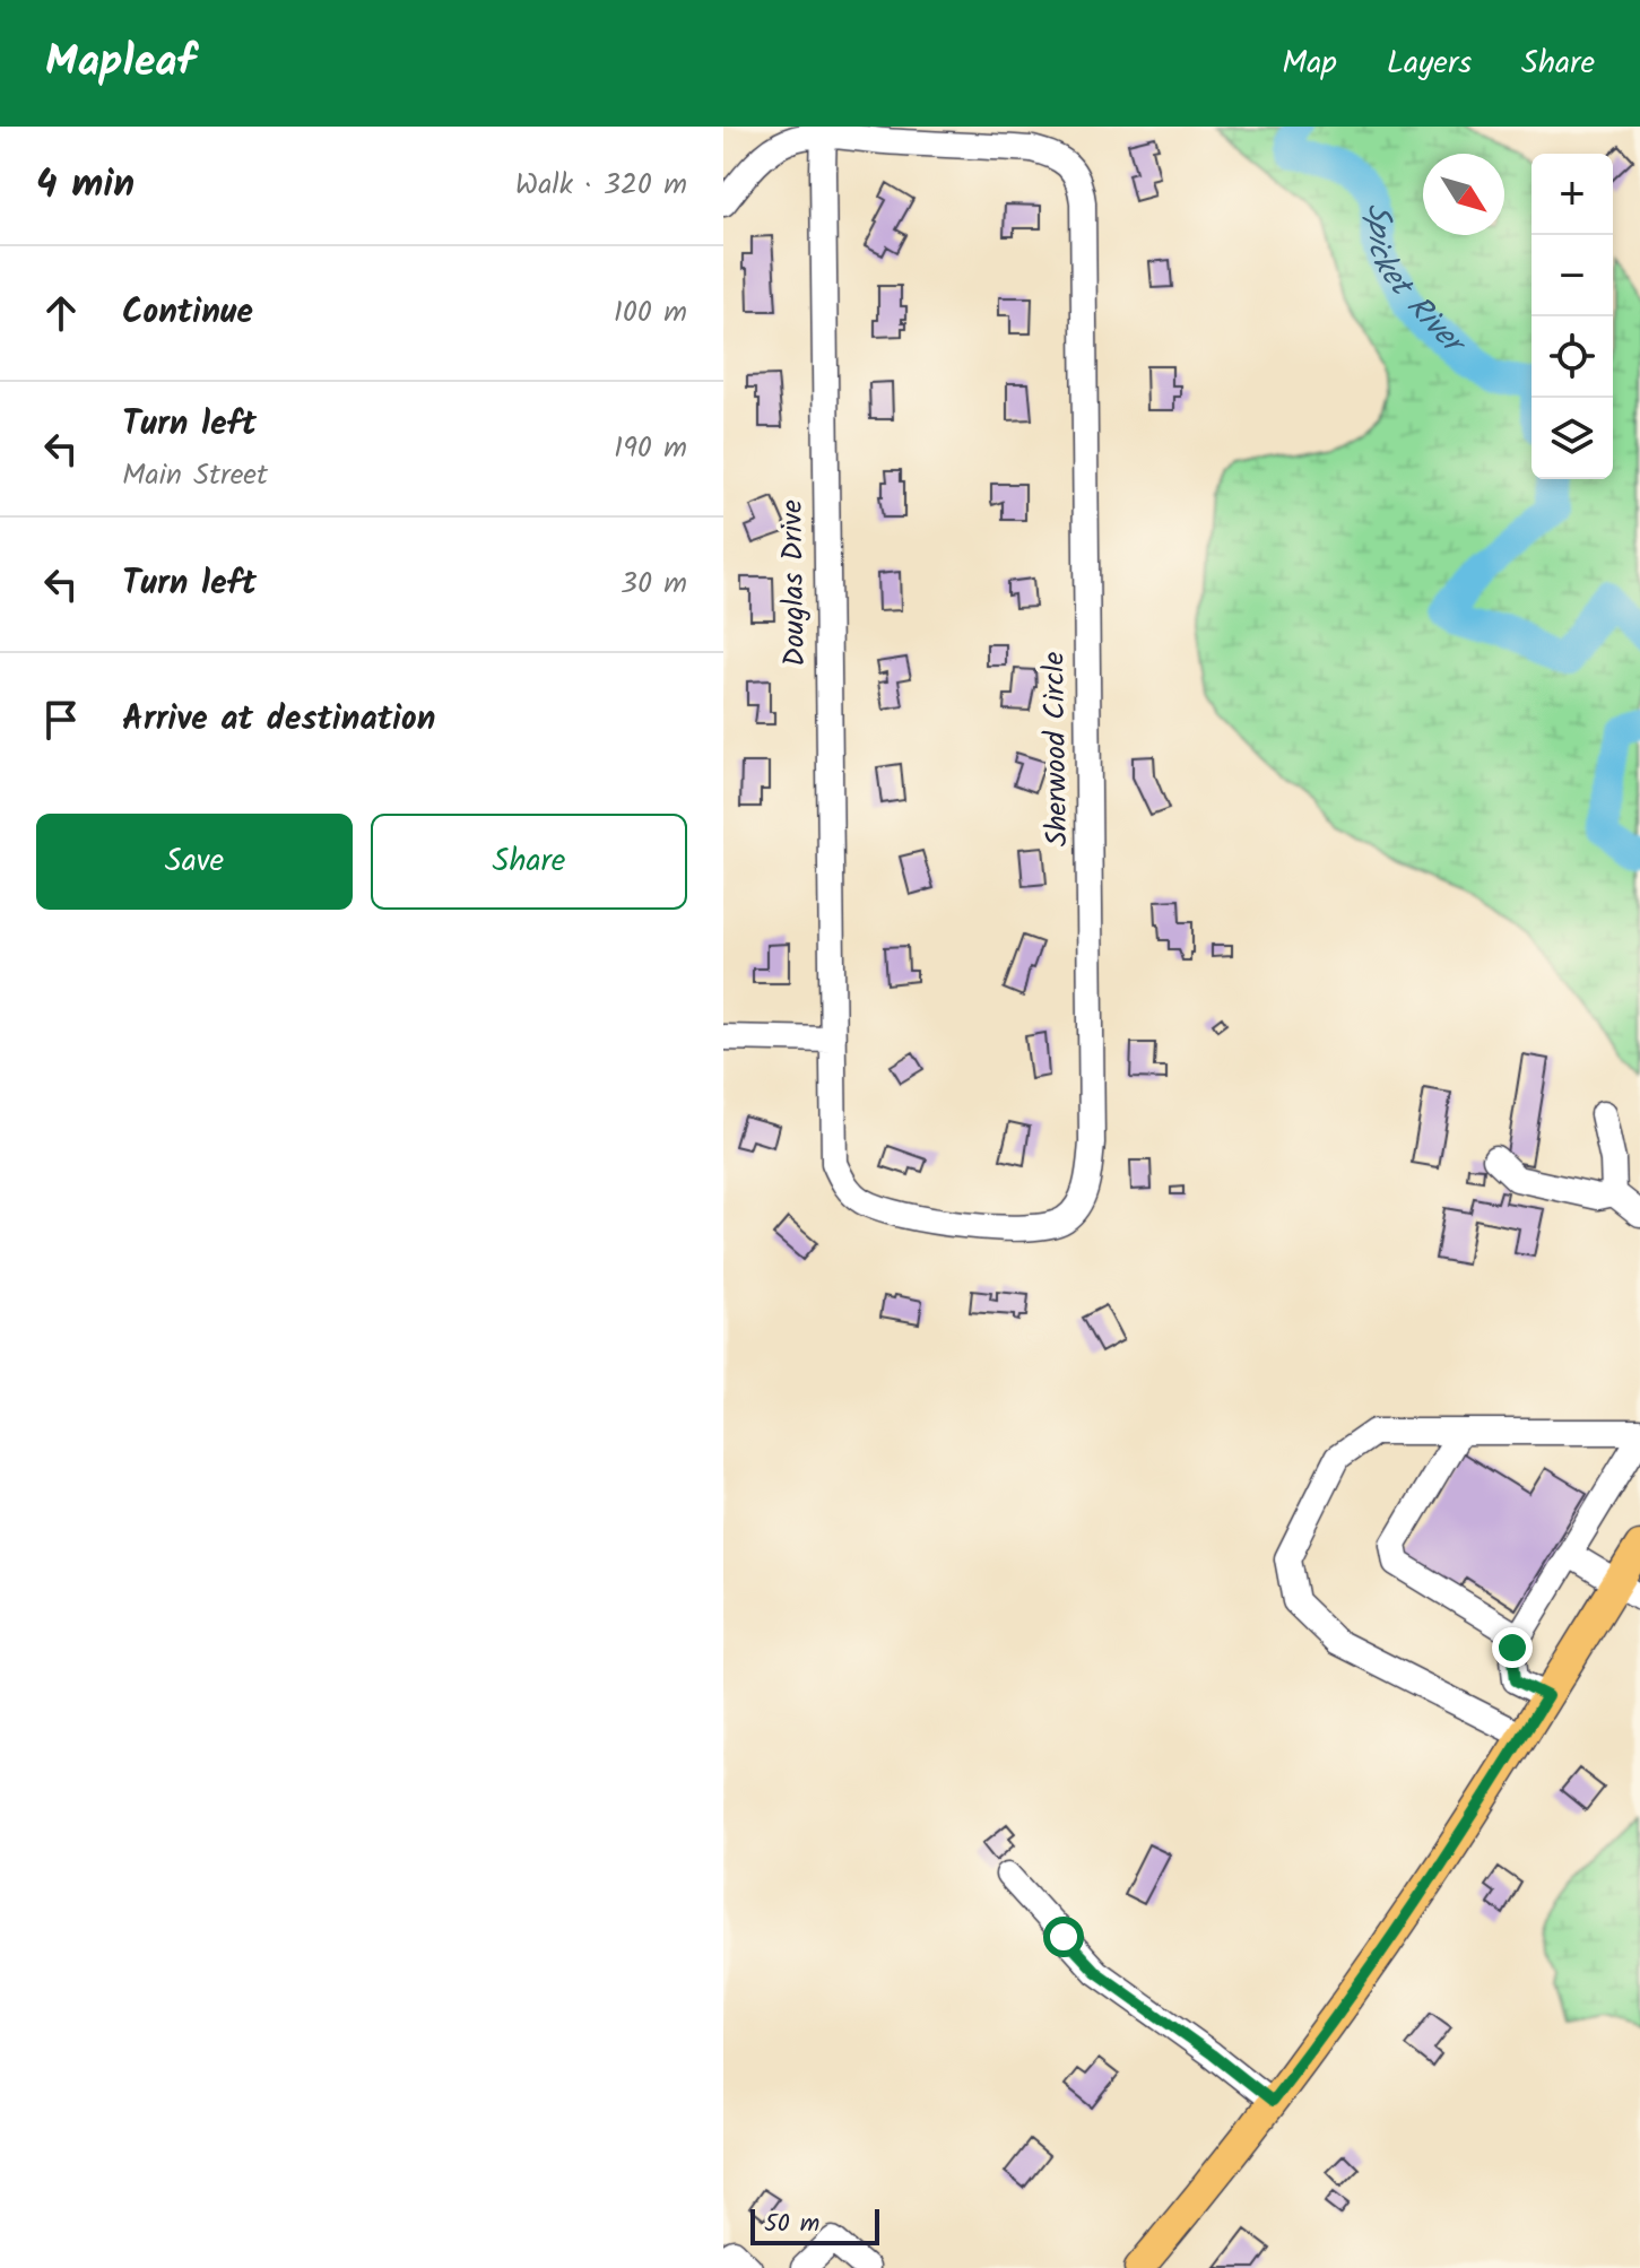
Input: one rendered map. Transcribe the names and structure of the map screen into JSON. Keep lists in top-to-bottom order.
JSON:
{
  "streets": {
    "street": ["Douglas Drive", "Sherwood Circle"]
  },
  "crossings": [
    ["Douglas Drive", "Sherwood Circle"]
  ],
  "water": ["Spicket River"],
  "scale_bar": "50 m",
  "north": "bottom right",
  "page": {
    "header": "Mapleaf",
    "nav": ["Map", "Layers", "Share"],
    "heading": ["4 min", "Walk · 320 m"],
    "map_buttons": ["+", "−"],
    "list": [
      ["Continue", "100 m"],
      ["Turn left", "Main Street", "190 m"],
      ["Turn left", "30 m"],
      "Arrive at destination"
    ],
    "buttons": ["Save", "Share"],
    "scale": "50 m"
  }
}
